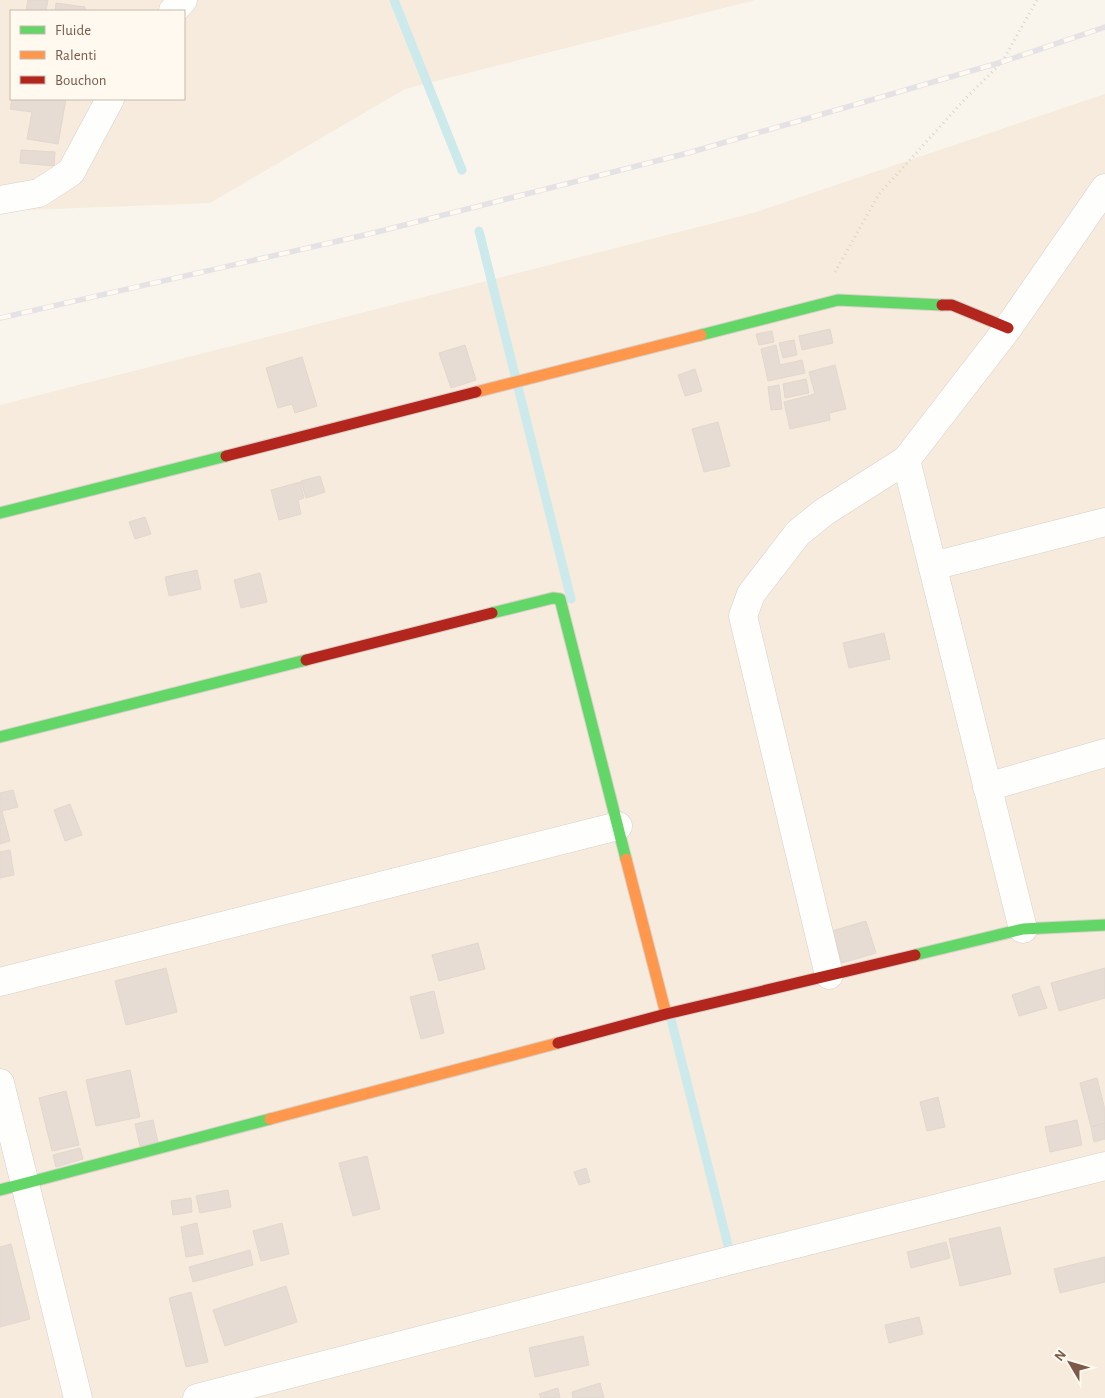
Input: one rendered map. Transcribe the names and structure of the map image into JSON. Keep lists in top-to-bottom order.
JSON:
{
  "legend": ["Fluide", "Ralenti", "Bouchon"],
  "north": "top left"
}
